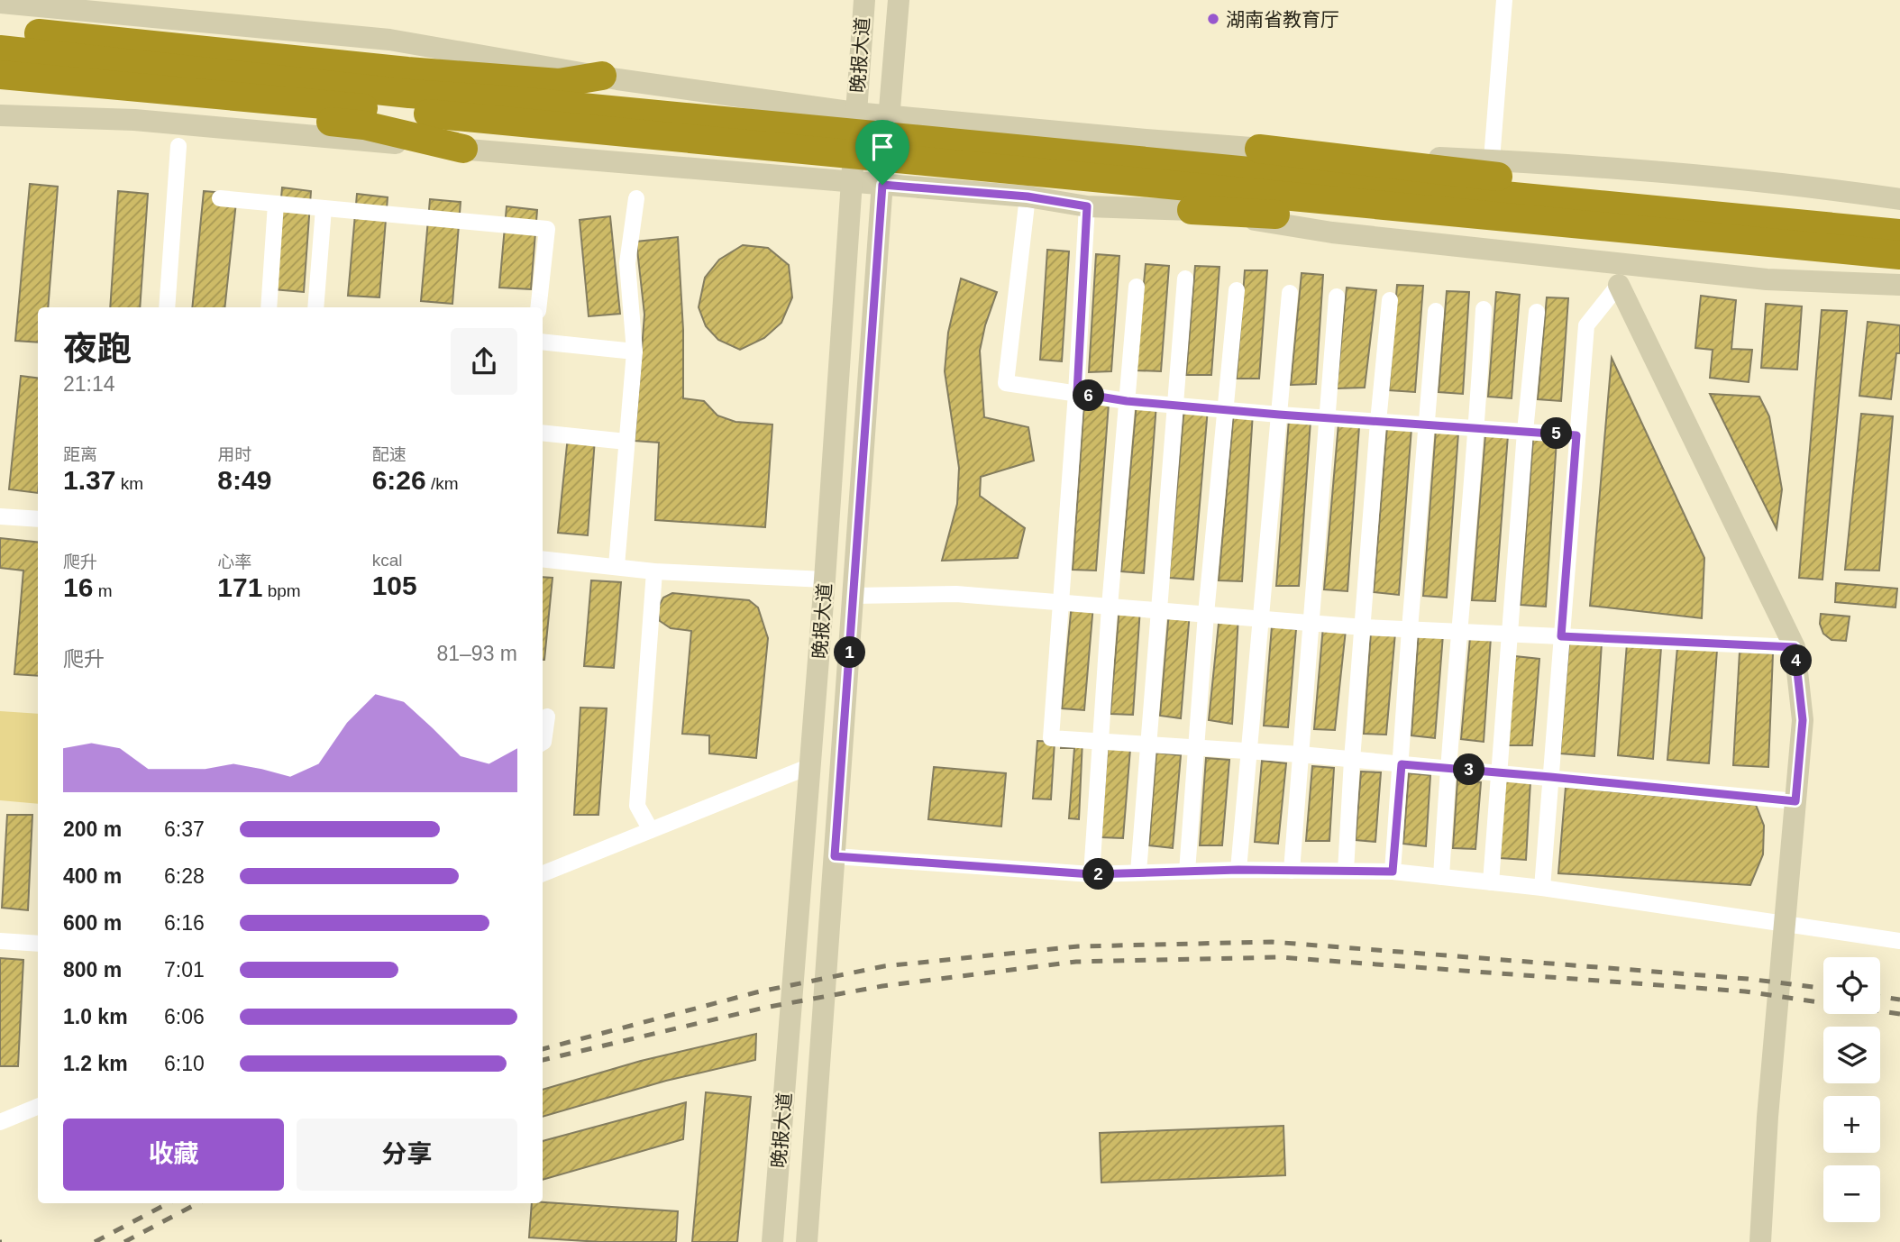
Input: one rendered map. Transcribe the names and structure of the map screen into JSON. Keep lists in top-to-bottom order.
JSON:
{
  "streets": {
    "main road": ["晚报大道"]
  },
  "places": ["湖南省教育厅"],
  "page": {
    "heading": ["夜跑", "21:14"],
    "pins": [
      "6",
      "5",
      "1",
      "4",
      "3",
      "2"
    ],
    "stats": [
      ["距离", "1.37 km"],
      ["用时", "8:49"],
      ["配速", "6:26 /km"],
      ["爬升", "16 m"],
      ["心率", "171 bpm"],
      ["kcal", "105"]
    ],
    "chart": ["爬升", "81–93 m"],
    "list": [
      {
        "name": "200 m",
        "note": "6:37"
      },
      {
        "name": "400 m",
        "note": "6:28"
      },
      {
        "name": "600 m",
        "note": "6:16"
      },
      {
        "name": "800 m",
        "note": "7:01"
      },
      {
        "name": "1.0 km",
        "note": "6:06"
      },
      {
        "name": "1.2 km",
        "note": "6:10"
      }
    ],
    "map_buttons": ["+", "−"],
    "buttons": ["收藏", "分享"]
  }
}
